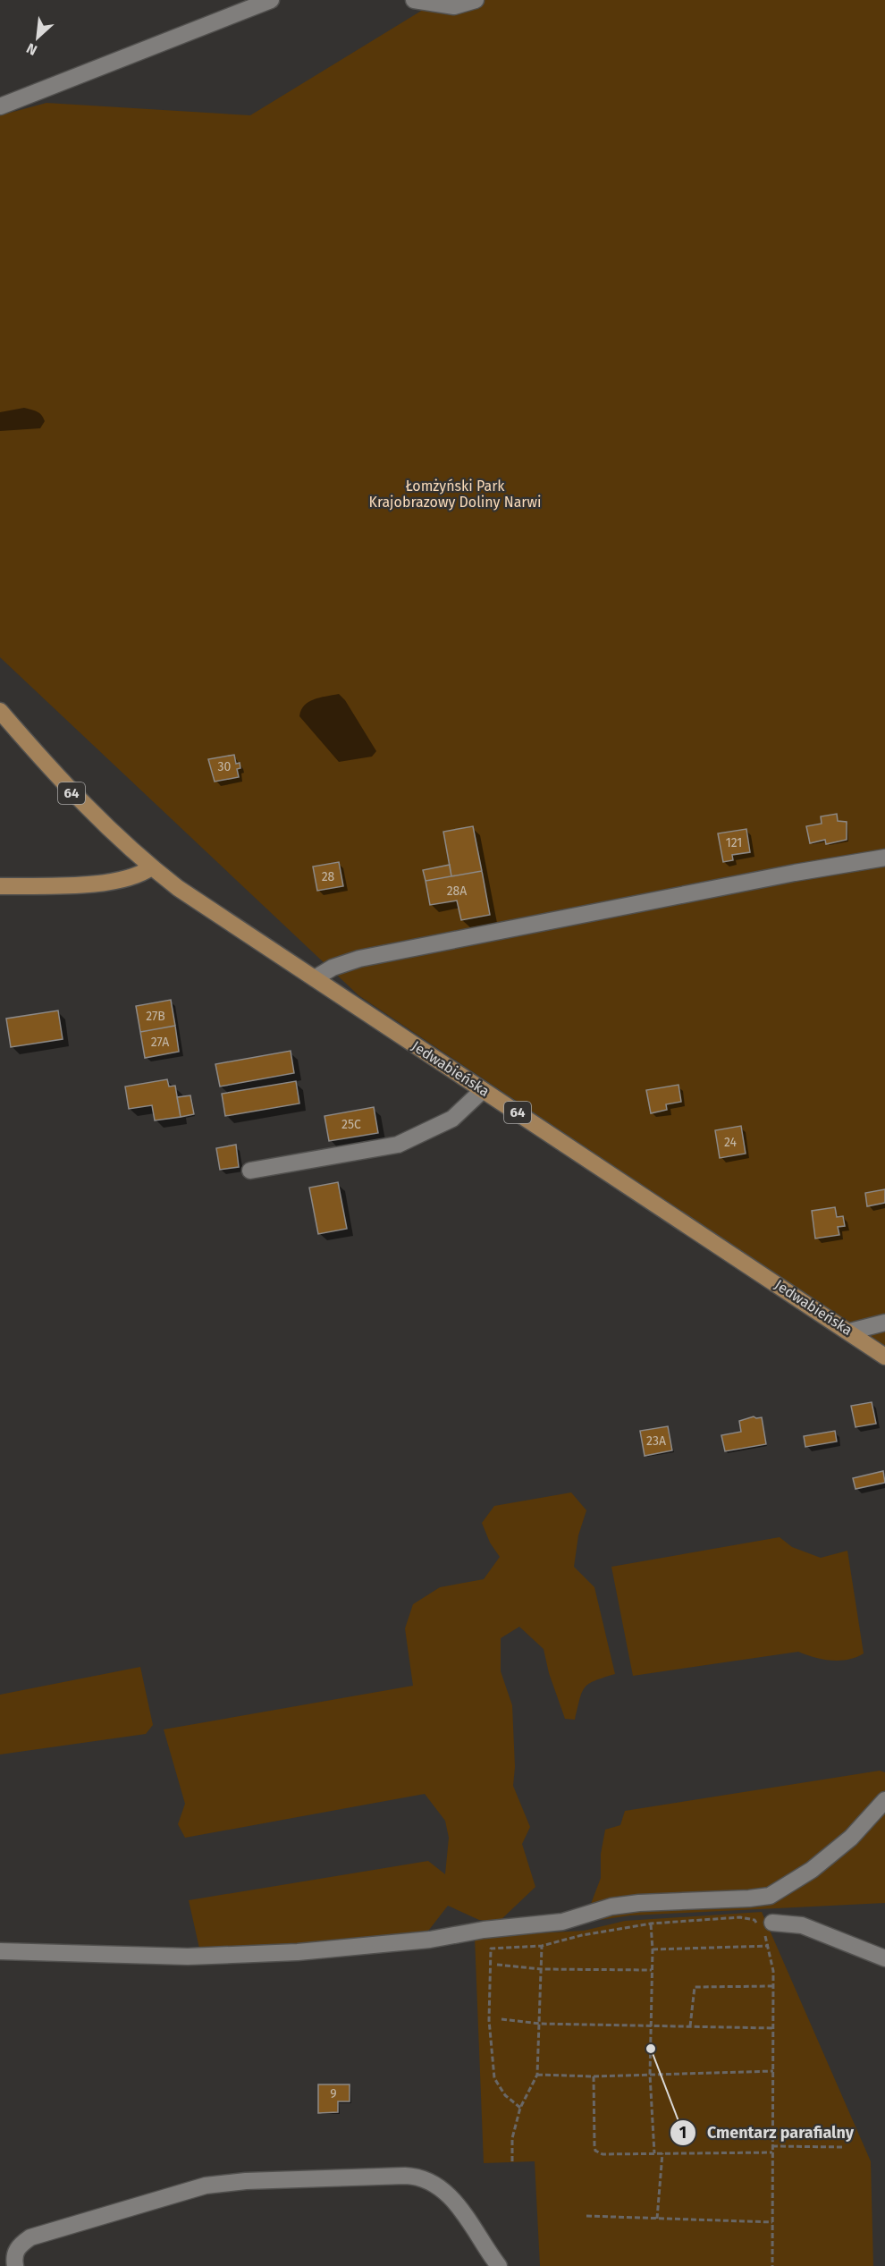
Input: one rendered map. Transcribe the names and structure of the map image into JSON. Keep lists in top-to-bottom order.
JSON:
{
  "streets": {
    "main road": ["64", "Jedwabieńska"]
  },
  "crossings": [
    ["64", "Jedwabieńska"]
  ],
  "parks": ["Łomżyński Park Krajobrazowy Doliny Narwi"],
  "places": ["Cmentarz parafialny"],
  "house_numbers": [
    "30",
    "121",
    "28",
    "28A",
    "27B",
    "27A",
    "25C",
    "24",
    "23A",
    "9"
  ],
  "north": "bottom left"
}
